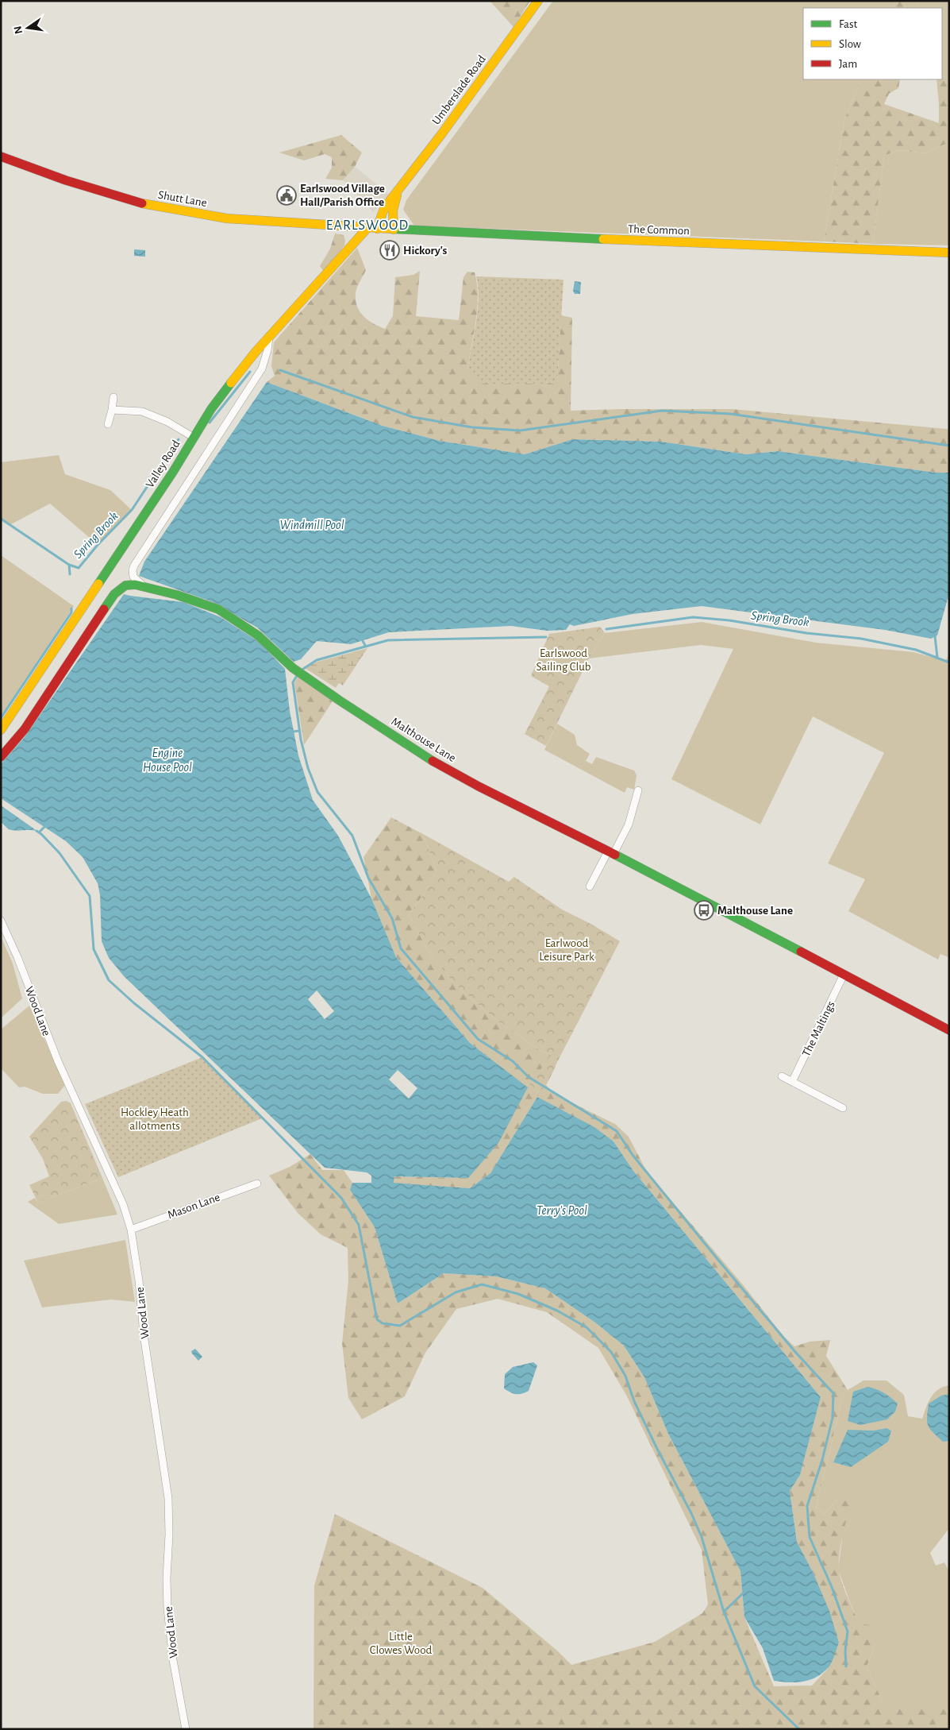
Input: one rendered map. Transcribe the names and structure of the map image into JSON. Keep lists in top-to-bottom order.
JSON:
{
  "streets": {
    "street": [
      "Umberslade Road",
      "Shutt Lane",
      "The Common",
      "Valley Road",
      "Malthouse Lane",
      "Wood Lane",
      "The Maltings",
      "Mason Lane"
    ]
  },
  "crossings": [
    ["Umberslade Road", "The Common"],
    ["Shutt Lane", "The Common"],
    ["Shutt Lane", "Valley Road"],
    ["The Common", "Valley Road"],
    ["Malthouse Lane", "The Maltings"],
    ["Wood Lane", "Mason Lane"]
  ],
  "districts": ["EARLSWOOD"],
  "water": [
    "Windmill Pool",
    "Spring Brook",
    "Engine House Pool",
    "Terry's Pool"
  ],
  "parks": [
    "Earlswood Sailing Club",
    "Earlwood Leisure Park",
    "Hockley Heath allotments",
    "Little Clowes Wood"
  ],
  "places": {
    "public building": ["Earlswood Village Hall/Parish Office"],
    "restaurant": ["Hickory's"],
    "bus stop": ["Malthouse Lane"]
  },
  "legend": ["Fast", "Slow", "Jam"],
  "north": "left"
}
